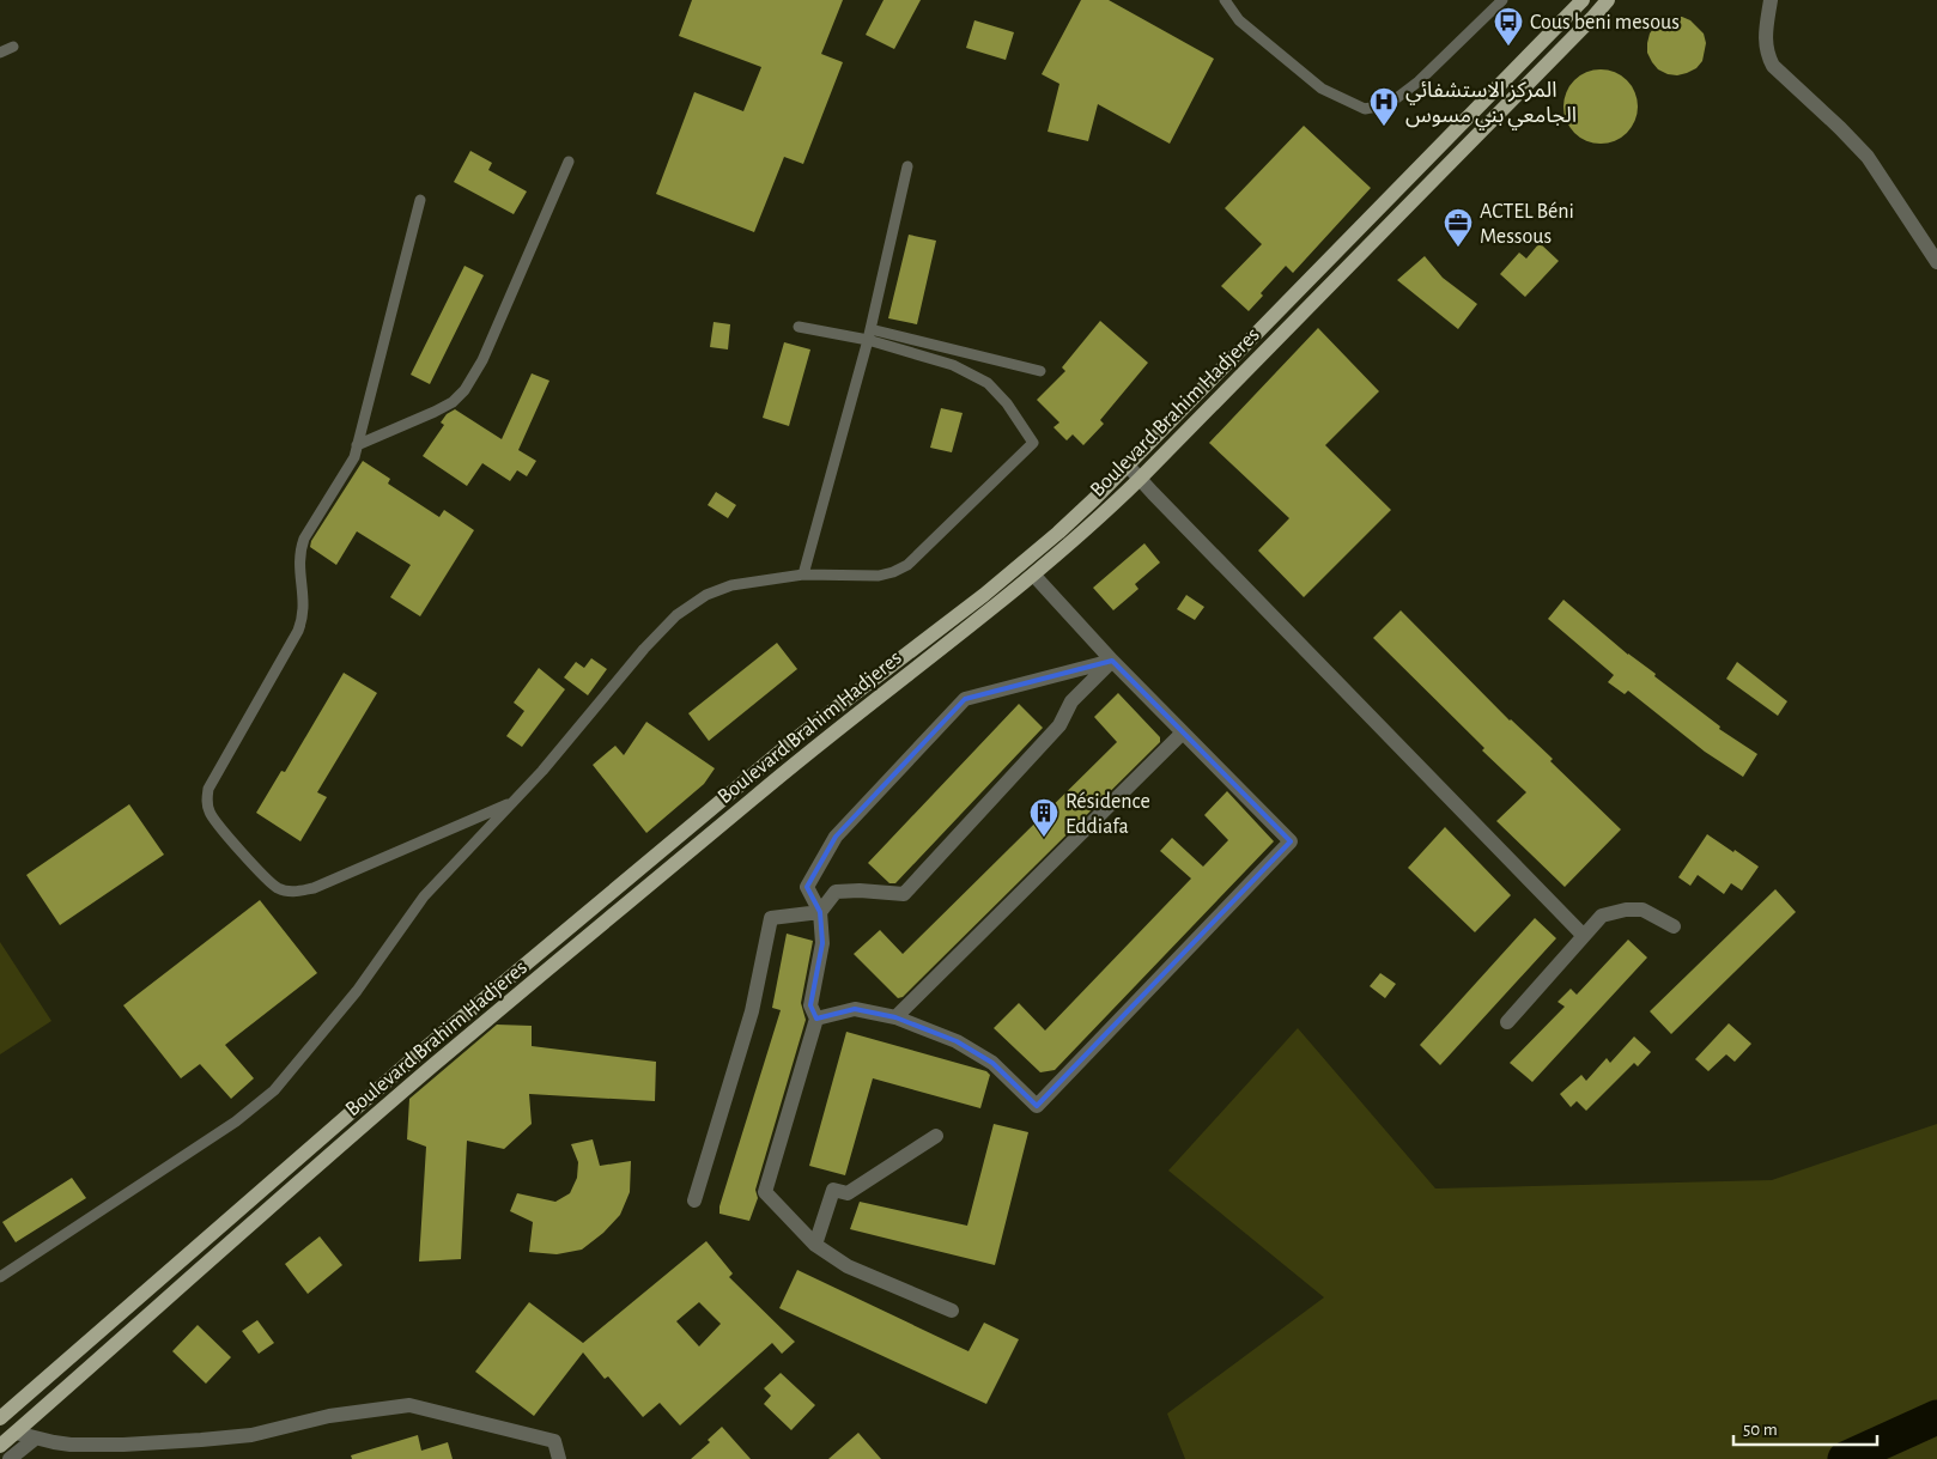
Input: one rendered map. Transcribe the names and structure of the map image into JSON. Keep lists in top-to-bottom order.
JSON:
{
  "streets": {
    "main road": ["Boulevard Brahim Hadjeres"]
  },
  "places": {
    "bus stop": ["Cous beni mesous"],
    "hospital": ["المركز الاستشفائي الجامعي بني مسوس"],
    "office": ["ACTEL Béni Messous"],
    "building": ["Résidence Eddiafa"]
  },
  "scale_bar": "50 m"
}
